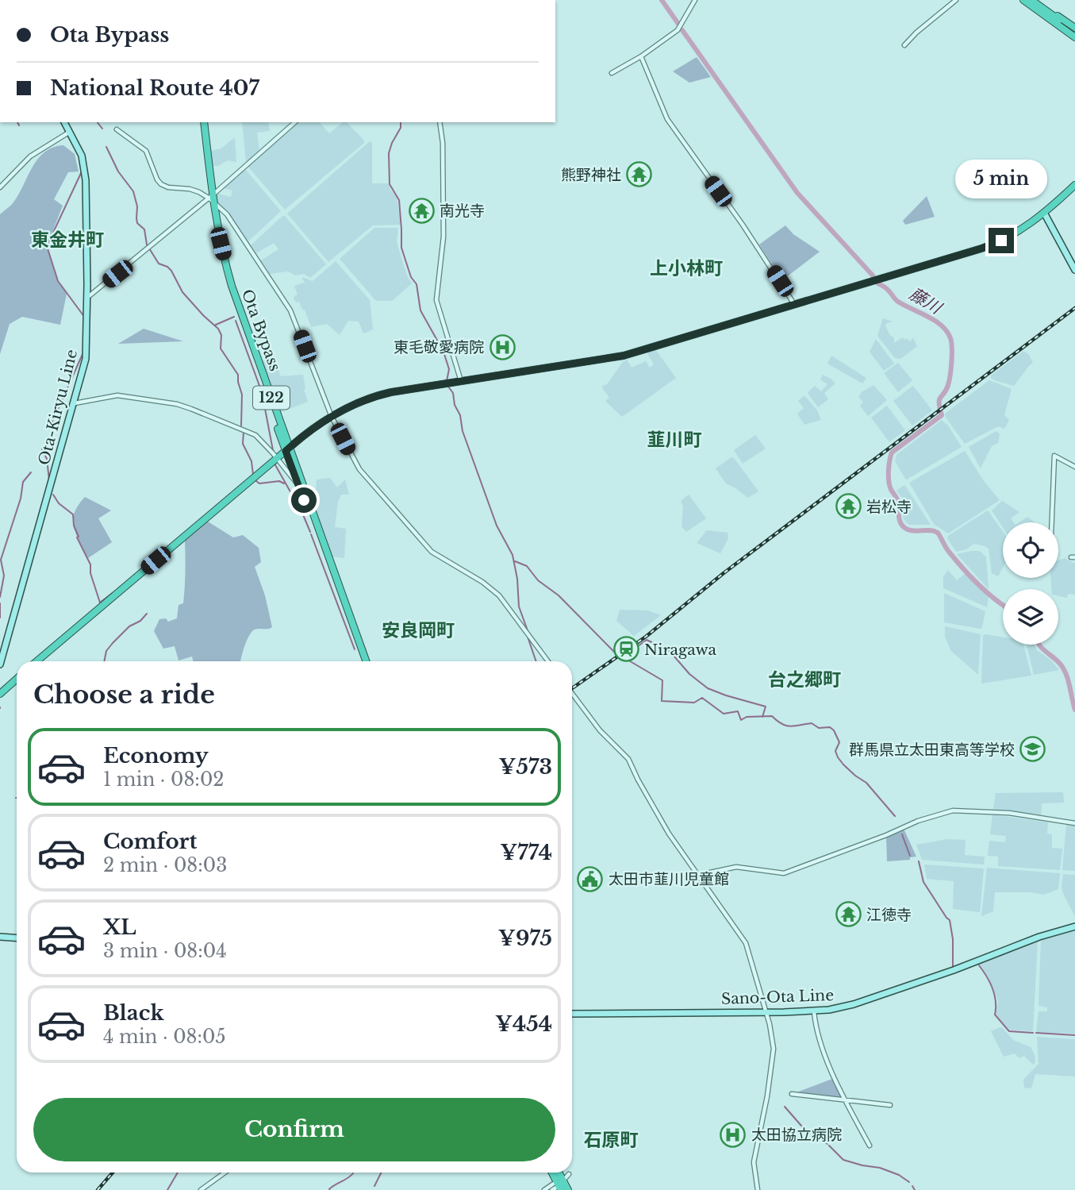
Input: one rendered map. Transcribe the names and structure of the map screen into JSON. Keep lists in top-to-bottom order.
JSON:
{
  "streets": {
    "highway": ["Ota Bypass", "122"],
    "main road": ["Ota-Kiryu Line", "Sano-Ota Line"]
  },
  "districts": [
    "東金井町",
    "上小林町",
    "韮川町",
    "安良岡町",
    "台之郷町",
    "石原町"
  ],
  "water": ["藤川"],
  "places": {
    "temple": [
      "熊野神社",
      "南光寺",
      "岩松寺",
      "江徳寺"
    ],
    "hospital": ["東毛敬愛病院", "太田協立病院"],
    "station": ["Niragawa"],
    "school or university": ["群馬県立太田東高等学校"],
    "public building": ["太田市韮川児童館"]
  },
  "page": {
    "banner": ["Ota Bypass", "National Route 407"],
    "bubble": "5 min",
    "heading": "Choose a ride",
    "list": [
      {
        "name": "Economy",
        "note": "1 min · 08:02",
        "value": "¥573"
      },
      {
        "name": "Comfort",
        "note": "2 min · 08:03",
        "value": "¥774"
      },
      {
        "name": "XL",
        "note": "3 min · 08:04",
        "value": "¥975"
      },
      {
        "name": "Black",
        "note": "4 min · 08:05",
        "value": "¥454"
      }
    ],
    "buttons": "Confirm"
  }
}
